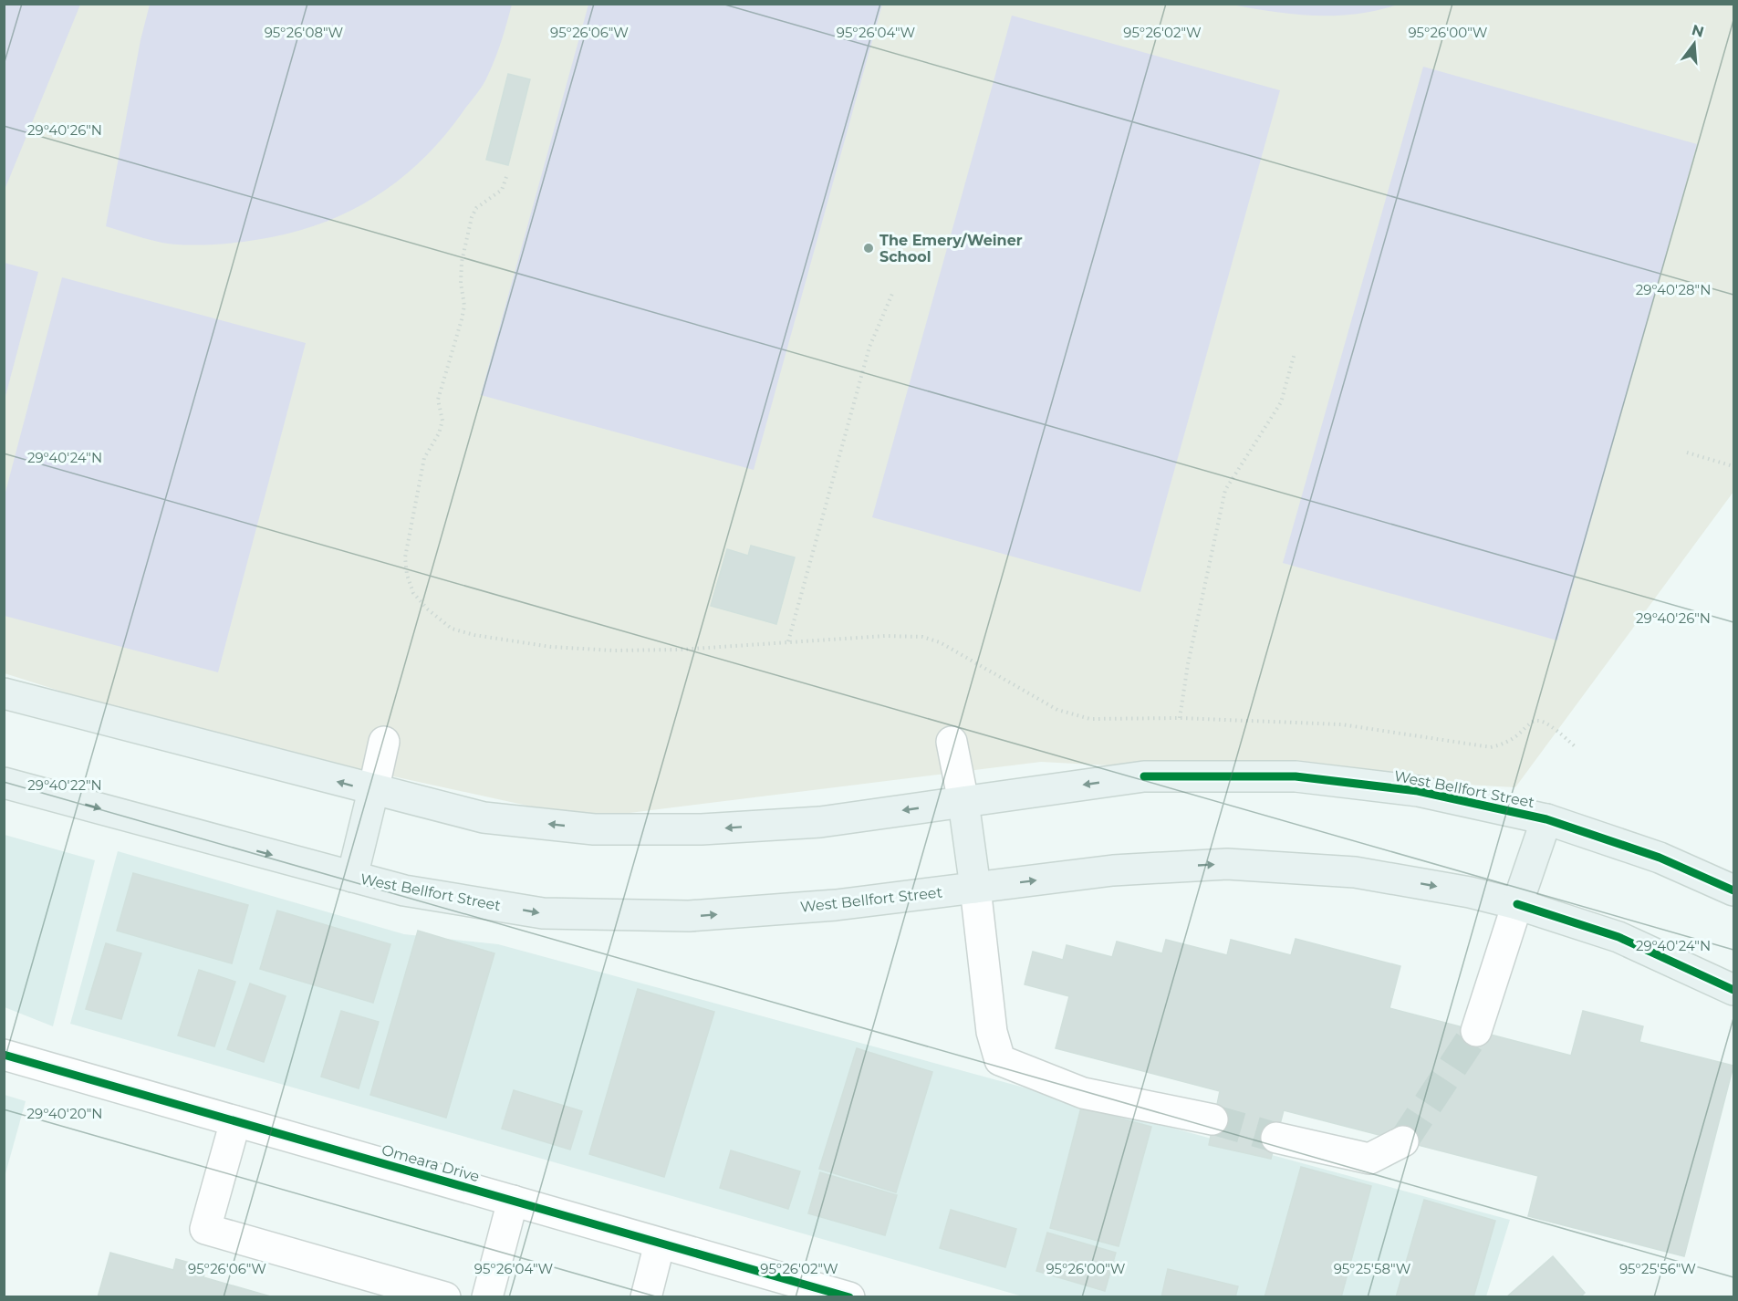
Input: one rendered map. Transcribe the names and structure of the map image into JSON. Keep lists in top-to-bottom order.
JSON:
{
  "streets": {
    "main road": ["West Bellfort Street"],
    "street": ["Omeara Drive"]
  },
  "places": ["The Emery/Weiner School"],
  "north": "top",
  "coordinates": [
    "95°26'08\"W",
    "95°26'06\"W",
    "95°26'04\"W",
    "95°26'02\"W",
    "95°26'00\"W",
    "29°40'26\"N",
    "29°40'28\"N",
    "29°40'24\"N",
    "29°40'22\"N",
    "29°40'20\"N",
    "95°25'58\"W",
    "95°25'56\"W"
  ]
}
